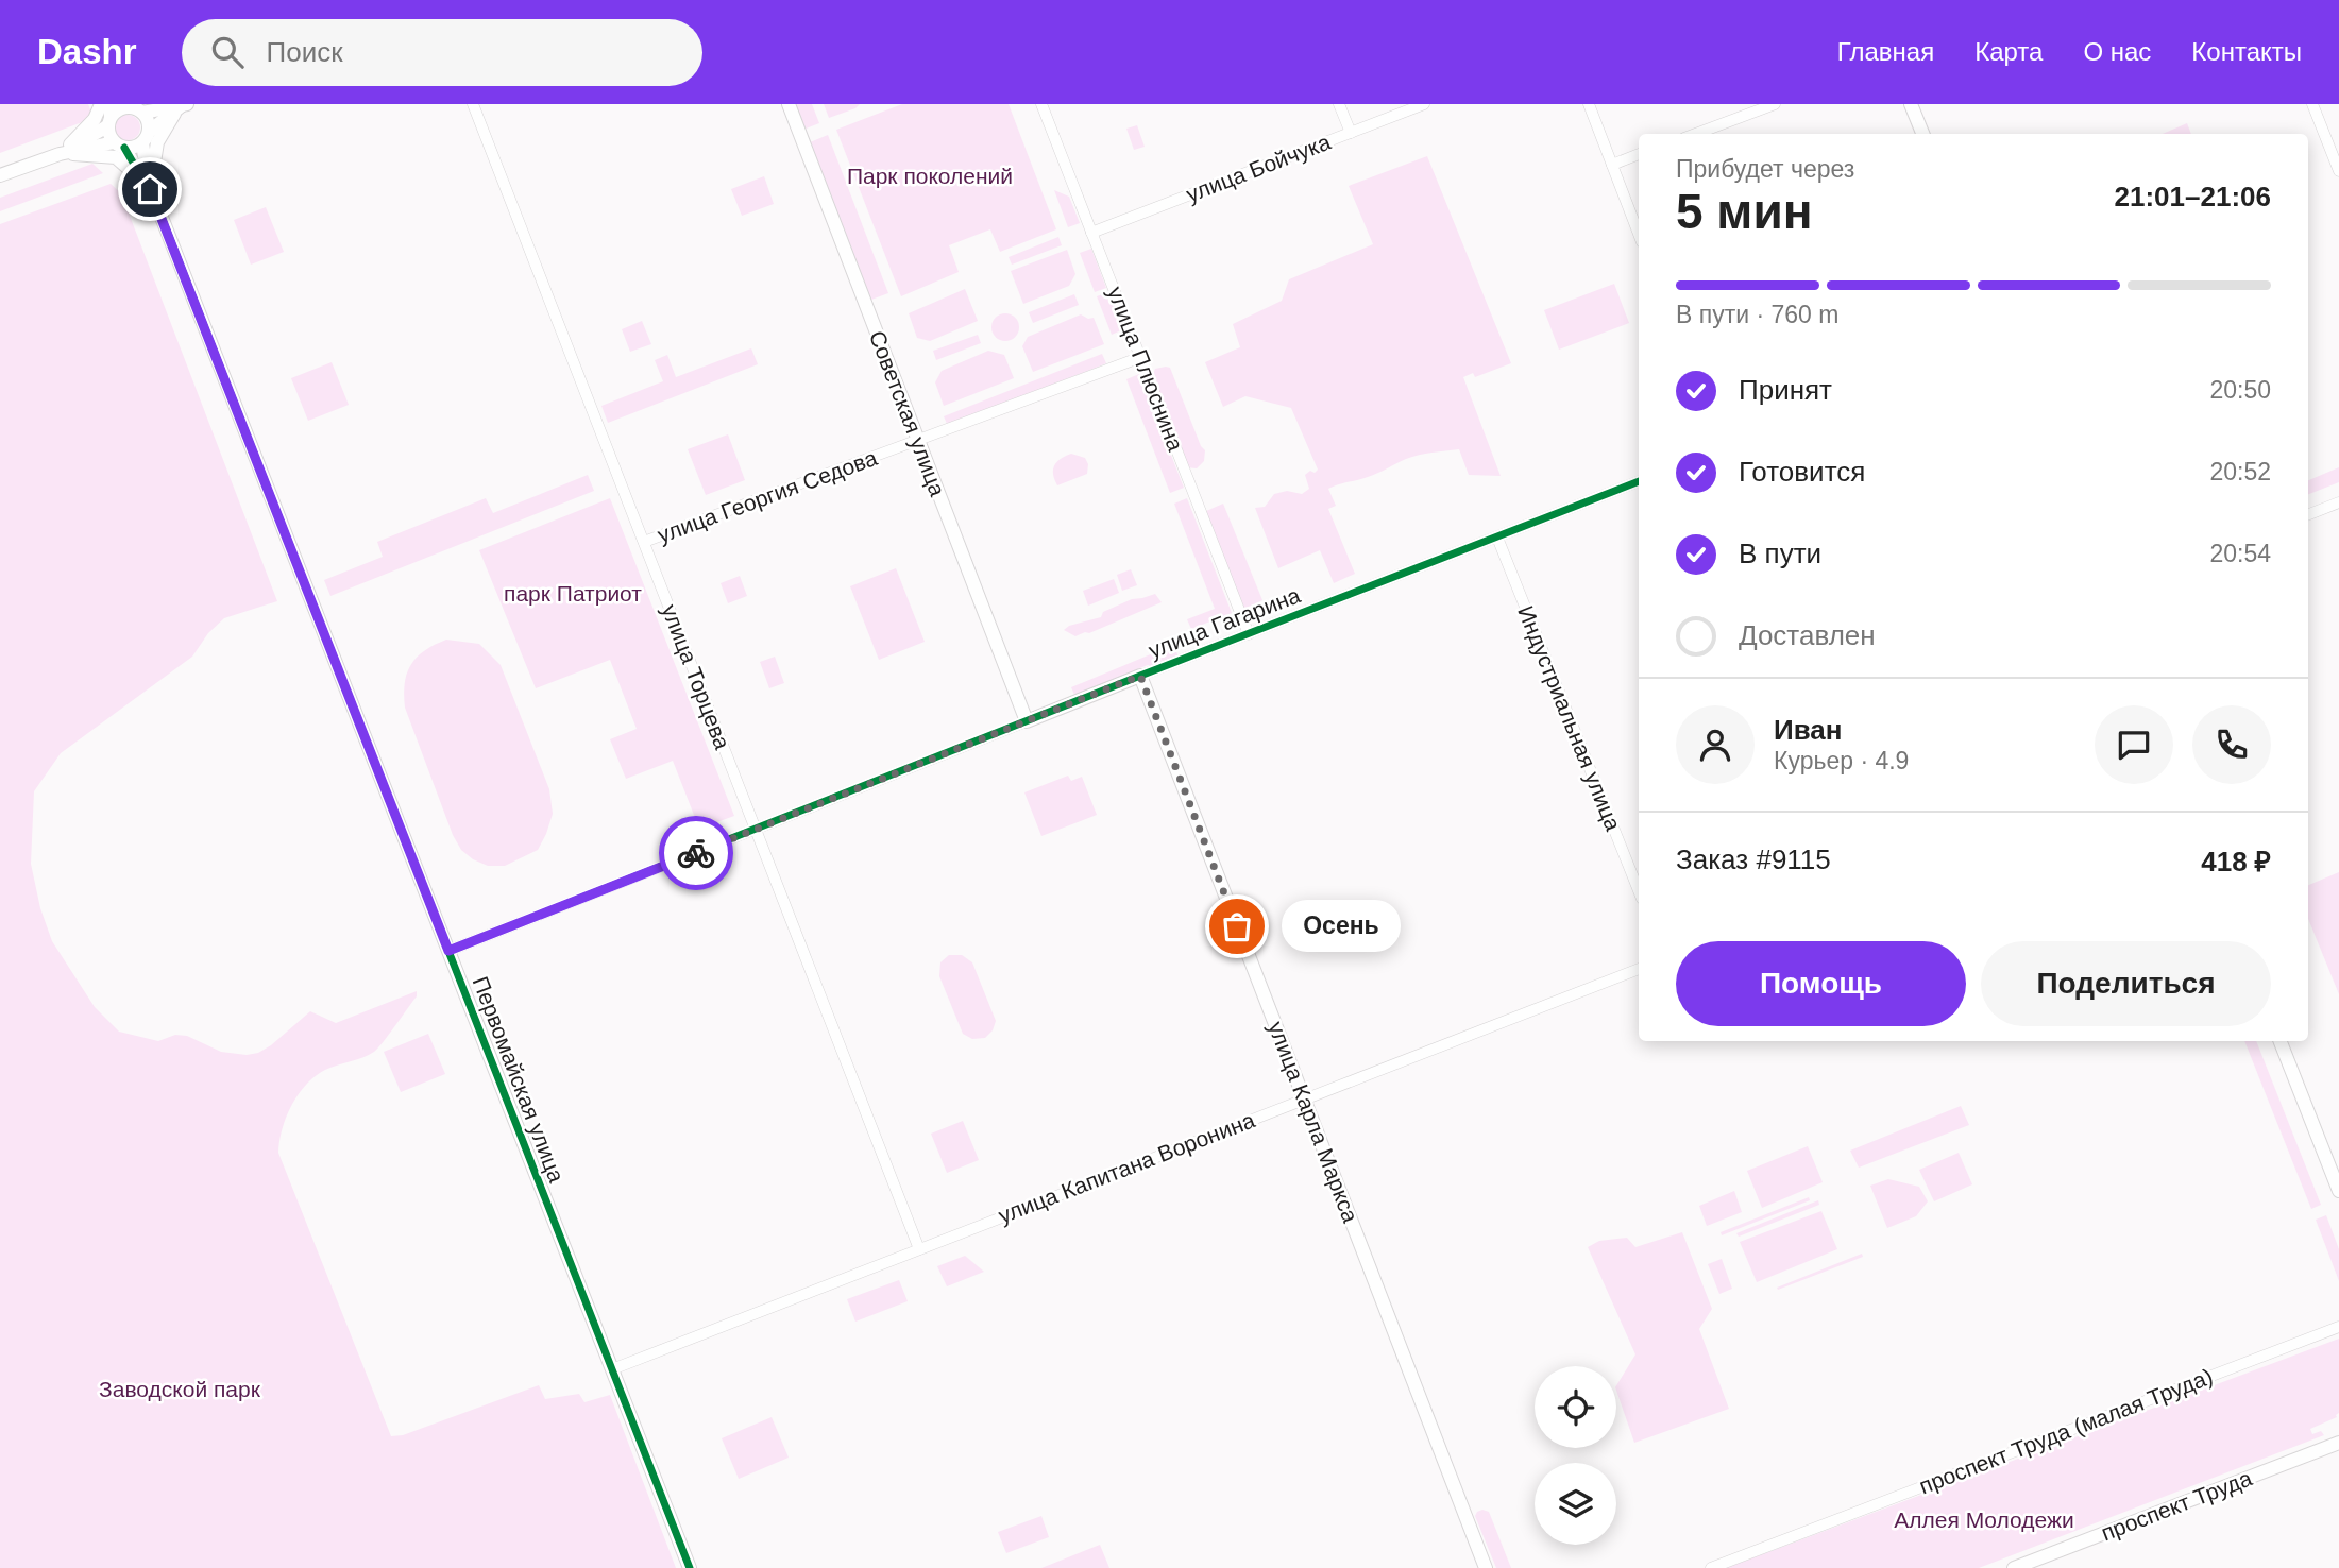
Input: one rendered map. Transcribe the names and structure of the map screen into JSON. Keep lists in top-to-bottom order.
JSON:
{
  "streets": {
    "street": [
      "улица Бойчука",
      "улица Плюснина",
      "Советская улица",
      "улица Георгия Седова",
      "улица Гагарина",
      "улица Торцева",
      "Индустриальная улица",
      "Первомайская улица",
      "улица Карла Маркса",
      "улица Капитана Воронина",
      "проспект Труда (малая Труда)",
      "проспект Труда"
    ]
  },
  "crossings": [
    ["улица Бойчука", "улица Плюснина"],
    ["улица Плюснина", "улица Георгия Седова"],
    ["улица Плюснина", "улица Гагарина"],
    ["Советская улица", "улица Георгия Седова"],
    ["Советская улица", "улица Гагарина"],
    ["улица Георгия Седова", "улица Торцева"],
    ["улица Гагарина", "улица Торцева"],
    ["улица Гагарина", "Индустриальная улица"],
    ["улица Гагарина", "Первомайская улица"],
    ["улица Гагарина", "улица Карла Маркса"],
    ["улица Торцева", "улица Капитана Воронина"],
    ["Первомайская улица", "улица Капитана Воронина"],
    ["улица Карла Маркса", "улица Капитана Воронина"]
  ],
  "parks": [
    "Парк поколений",
    "парк Патриот",
    "Заводской парк",
    "Аллея Молодежи"
  ],
  "places": ["Осень"],
  "page": {
    "header": "Dashr",
    "search": "Поиск",
    "nav": [
      "Главная",
      "Карта",
      "О нас",
      "Контакты"
    ],
    "heading": ["5 мин", "Прибудет через", "21:01–21:06"],
    "panel": [
      "Иван",
      "Курьер · 4.9",
      "Заказ #9115",
      "418 ₽"
    ],
    "bar": "В пути · 760 m",
    "list": [
      ["Принят", "20:50"],
      ["Готовится", "20:52"],
      ["В пути", "20:54"],
      "Доставлен"
    ],
    "bubble": "Осень",
    "buttons": ["Помощь", "Поделиться"]
  }
}
